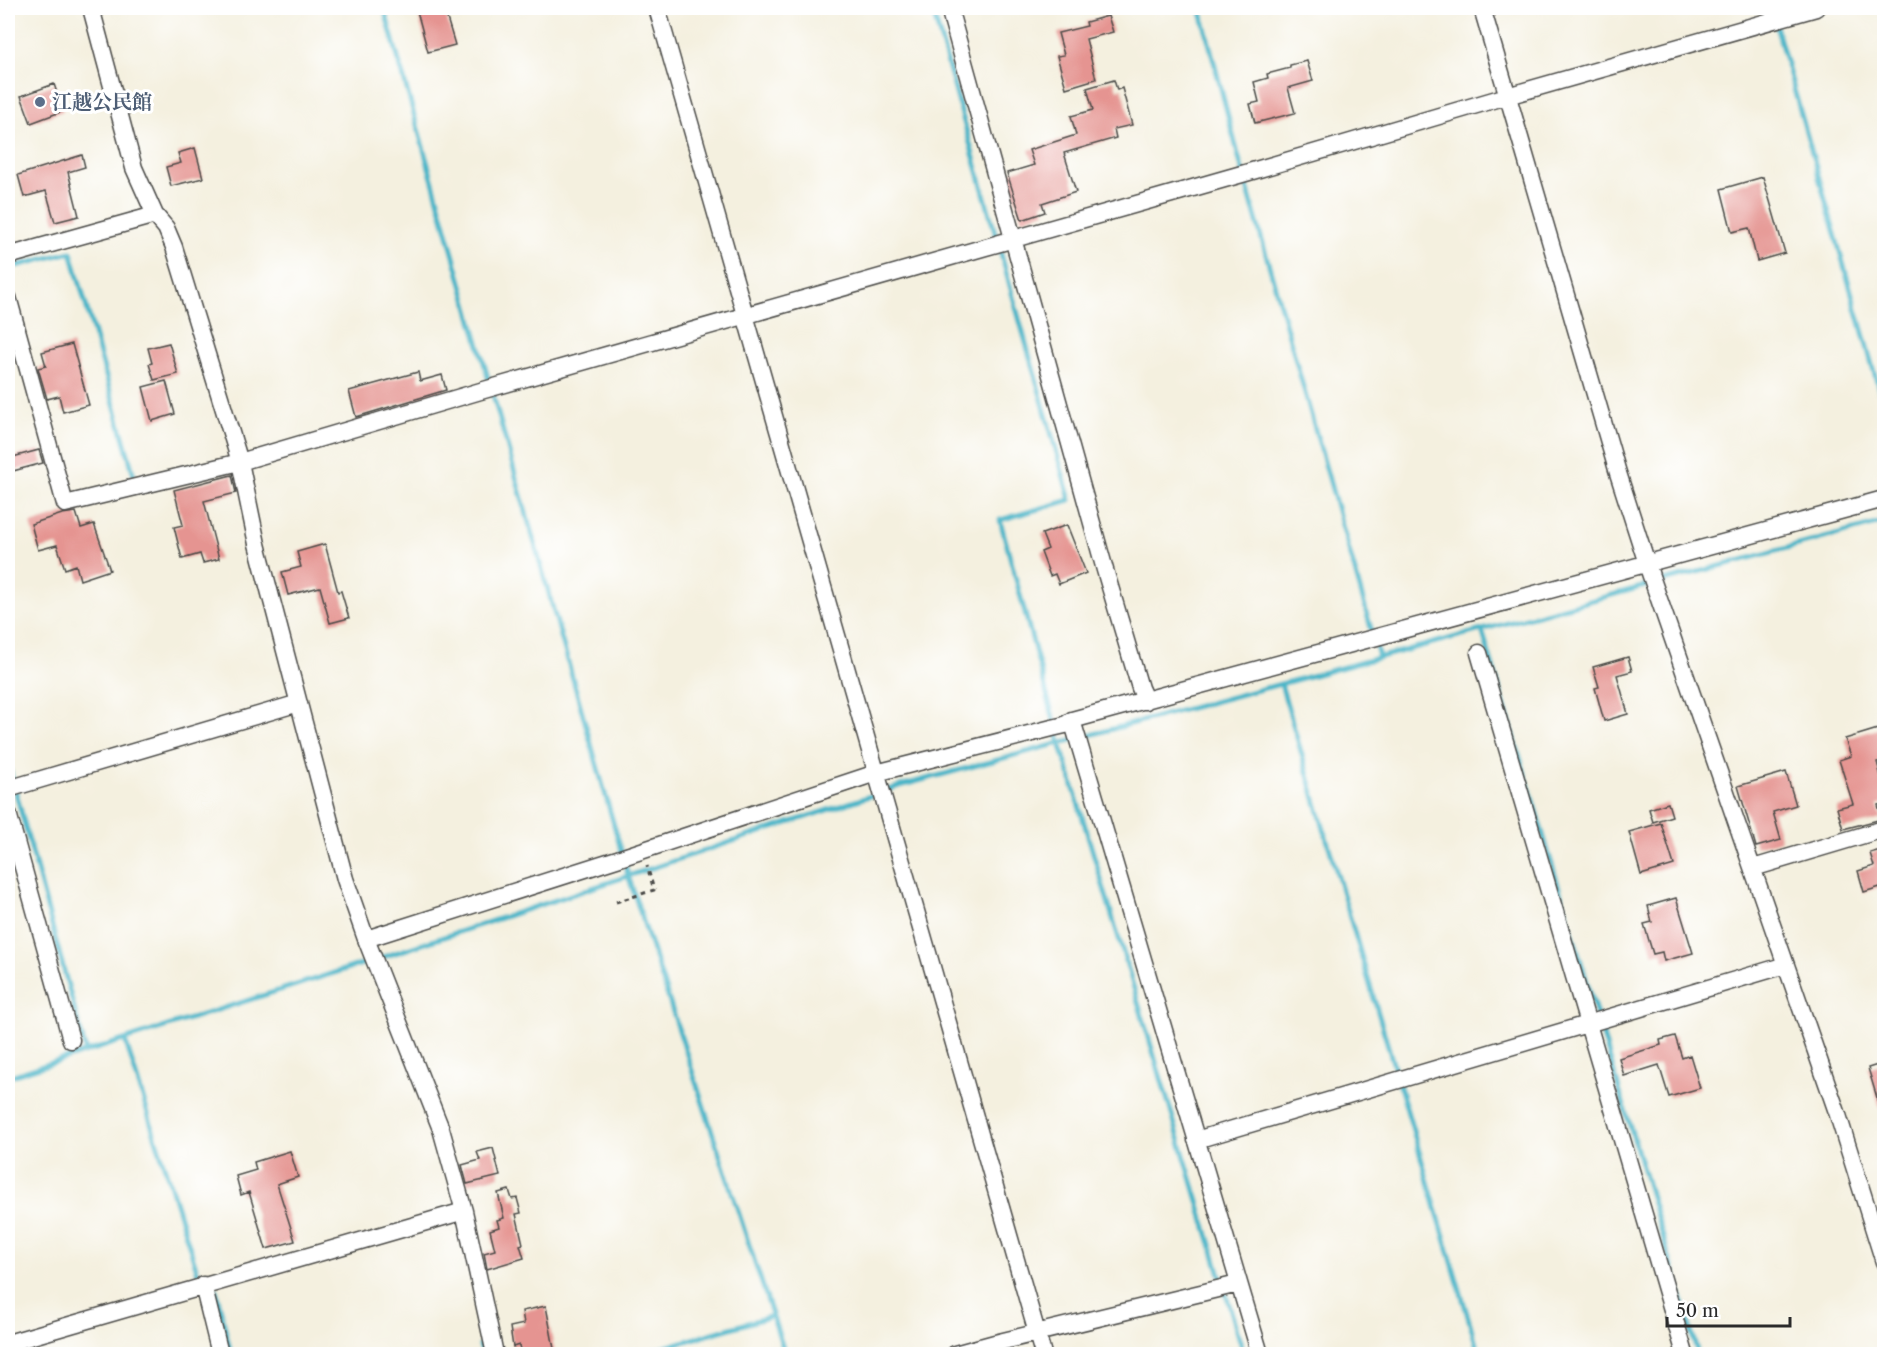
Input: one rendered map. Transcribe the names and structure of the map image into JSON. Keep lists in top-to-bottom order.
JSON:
{
  "places": ["江越公民館"],
  "scale_bar": "50 m"
}
